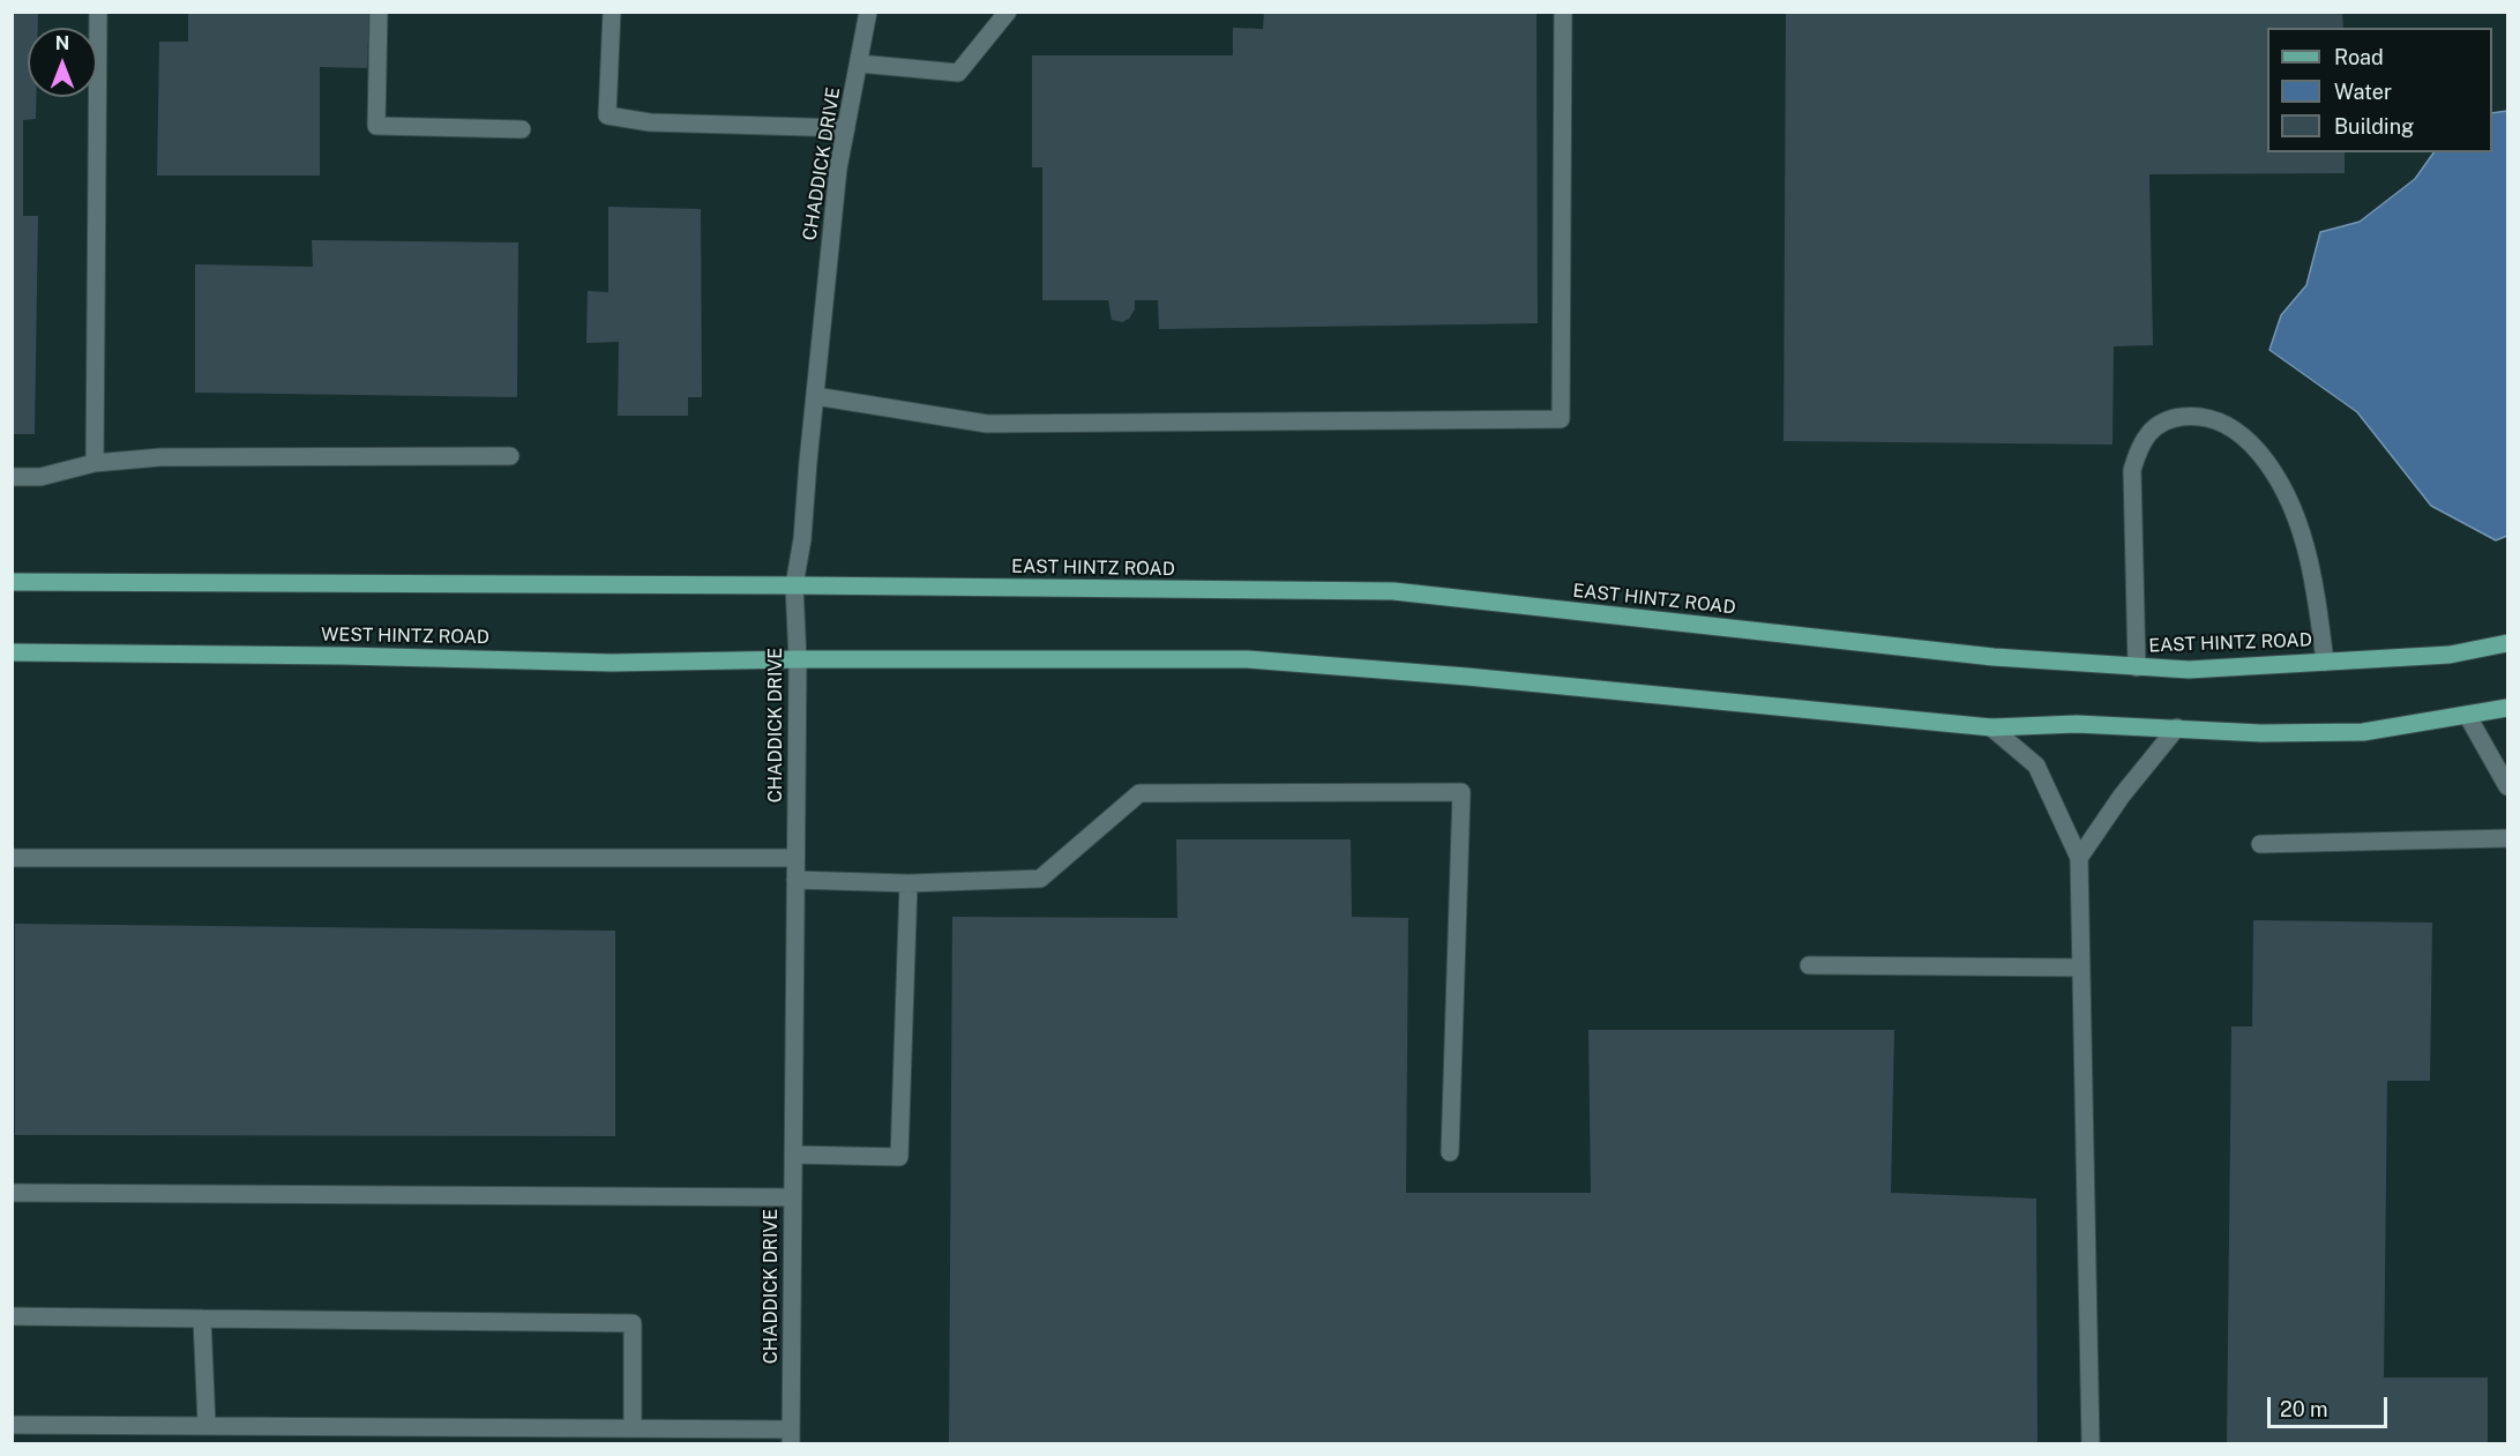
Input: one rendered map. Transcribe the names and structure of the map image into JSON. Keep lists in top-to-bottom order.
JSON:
{
  "streets": {
    "main road": ["EAST HINTZ ROAD", "WEST HINTZ ROAD"],
    "street": ["CHADDICK DRIVE"]
  },
  "crossings": [
    ["CHADDICK DRIVE", "EAST HINTZ ROAD"],
    ["CHADDICK DRIVE", "WEST HINTZ ROAD"]
  ],
  "legend": ["Road", "Water", "Building"],
  "scale_bar": "20 m",
  "north": "top"
}
